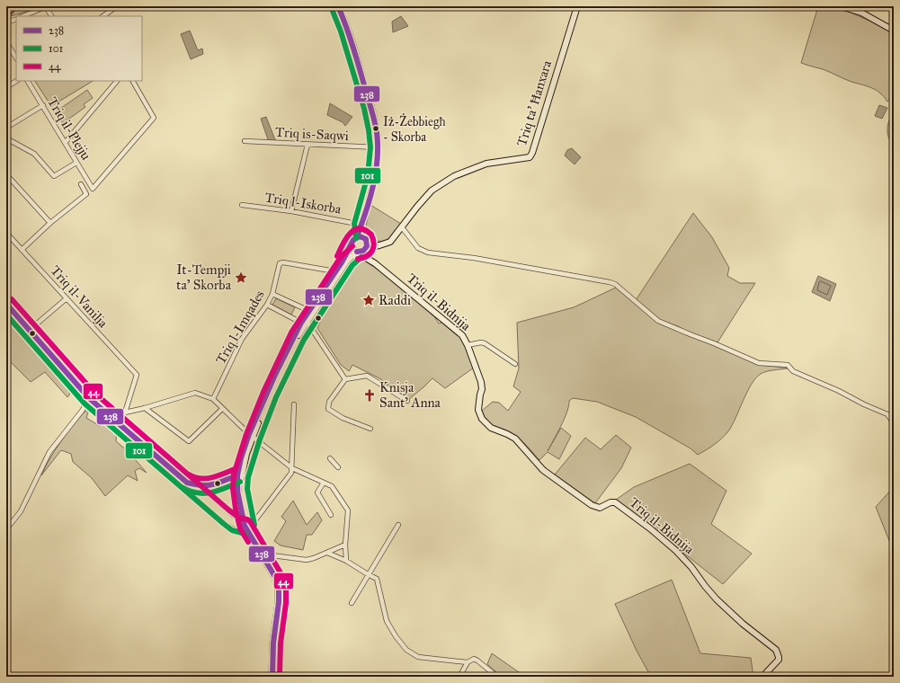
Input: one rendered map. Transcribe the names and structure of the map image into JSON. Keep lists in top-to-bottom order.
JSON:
{
  "streets": {
    "street": [
      "Triq ta' Ħanxara",
      "Triq il-Plejju",
      "Triq is-Saqwi",
      "Triq l-Iskorba",
      "Triq il-Vanilja",
      "Triq il-Bidnija",
      "Triq l-Imqades"
    ]
  },
  "crossings": [
    ["Triq ta' Ħanxara", "Triq il-Bidnija"]
  ],
  "places": {
    "other": ["Iż-Żebbiegħ - Skorba"],
    "place": ["It-Tempji ta' Skorba", "Raddi"],
    "church": ["Knisja Sant' Anna"]
  },
  "lines": ["transit line 238", "transit line 101", "transit line 44"],
  "legend": ["238", "101", "44"]
}
